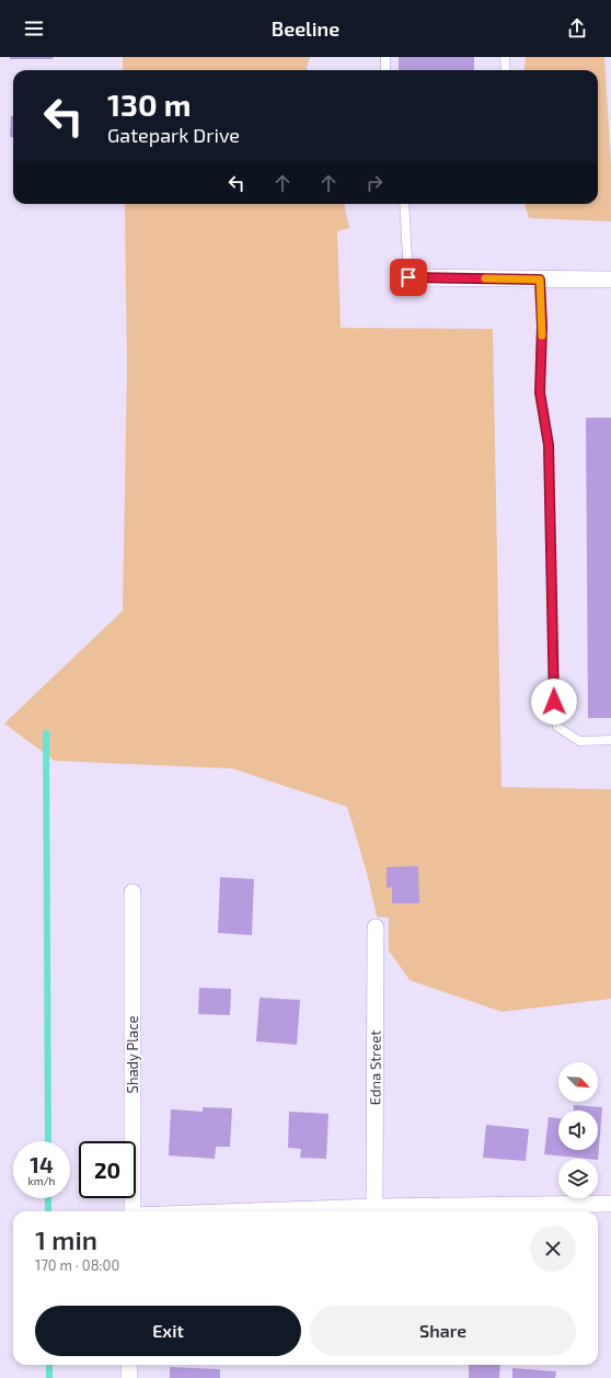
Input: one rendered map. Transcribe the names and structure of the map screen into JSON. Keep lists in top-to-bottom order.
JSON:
{
  "streets": {
    "street": ["Shady Place", "Edna Street"]
  },
  "north": "bottom right",
  "page": {
    "header": "Beeline",
    "turn": ["130 m", "Gatepark Drive"],
    "speed": "14 km/h",
    "limit": "20",
    "heading": ["1 min", "170 m · 08:00"],
    "buttons": ["Exit", "Share"]
  }
}
